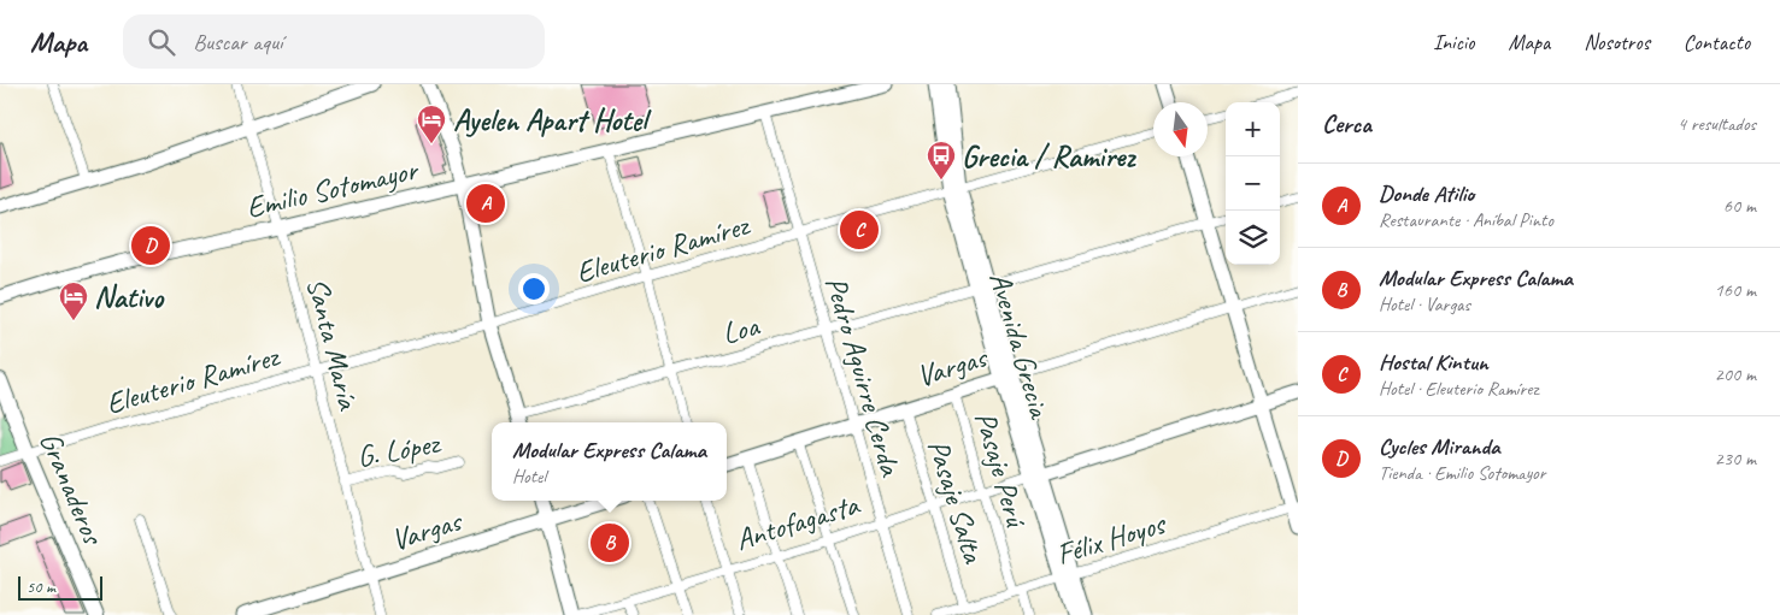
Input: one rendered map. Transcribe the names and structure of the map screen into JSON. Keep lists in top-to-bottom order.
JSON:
{
  "streets": {
    "main road": ["Granaderos"],
    "street": [
      "Emilio Sotomayor",
      "Eleuterio Ramírez",
      "Loa",
      "Santa María",
      "Avenida Grecia",
      "Vargas",
      "Pedro Aguirre Cerda",
      "G. López",
      "Pasaje Perú",
      "Pasaje Salta",
      "Antofagasta",
      "Félix Hoyos"
    ]
  },
  "crossings": [
    ["Emilio Sotomayor", "Santa María"],
    ["Emilio Sotomayor", "Pedro Aguirre Cerda"],
    ["Eleuterio Ramírez", "Santa María"],
    ["Eleuterio Ramírez", "Avenida Grecia"],
    ["Eleuterio Ramírez", "Pedro Aguirre Cerda"],
    ["Eleuterio Ramírez", "Granaderos"],
    ["Loa", "Avenida Grecia"],
    ["Loa", "Pedro Aguirre Cerda"],
    ["Santa María", "Vargas"],
    ["Santa María", "G. López"],
    ["Avenida Grecia", "Vargas"],
    ["Avenida Grecia", "Antofagasta"],
    ["Avenida Grecia", "Félix Hoyos"],
    ["Vargas", "Pedro Aguirre Cerda"],
    ["Vargas", "Pasaje Perú"],
    ["Vargas", "Pasaje Salta"],
    ["Pedro Aguirre Cerda", "Antofagasta"],
    ["Pasaje Perú", "Antofagasta"],
    ["Pasaje Perú", "Félix Hoyos"],
    ["Pasaje Salta", "Antofagasta"],
    ["Pasaje Salta", "Félix Hoyos"]
  ],
  "places": {
    "hotel": ["Ayelen Apart Hotel", "Nativo"],
    "bus stop": ["Grecia / Ramirez"]
  },
  "scale_bar": "50 m",
  "north": "bottom",
  "page": {
    "header": "Mapa",
    "search": "Buscar aquí",
    "nav": [
      "Inicio",
      "Mapa",
      "Nosotros",
      "Contacto"
    ],
    "heading": ["Cerca", "4 resultados"],
    "map_buttons": ["+", "−"],
    "list": [
      {
        "mark": "A",
        "name": "Donde Atilio",
        "note": "Restaurante · Aníbal Pinto",
        "value": "60 m"
      },
      {
        "mark": "B",
        "name": "Modular Express Calama",
        "note": "Hotel · Vargas",
        "value": "160 m"
      },
      {
        "mark": "C",
        "name": "Hostal Kintun",
        "note": "Hotel · Eleuterio Ramírez",
        "value": "200 m"
      },
      {
        "mark": "D",
        "name": "Cycles Miranda",
        "note": "Tienda · Emilio Sotomayor",
        "value": "230 m"
      }
    ],
    "pins": [
      "A",
      "C",
      "D",
      "B"
    ],
    "popup": ["Modular Express Calama", "Hotel"],
    "scale": "50 m"
  }
}
